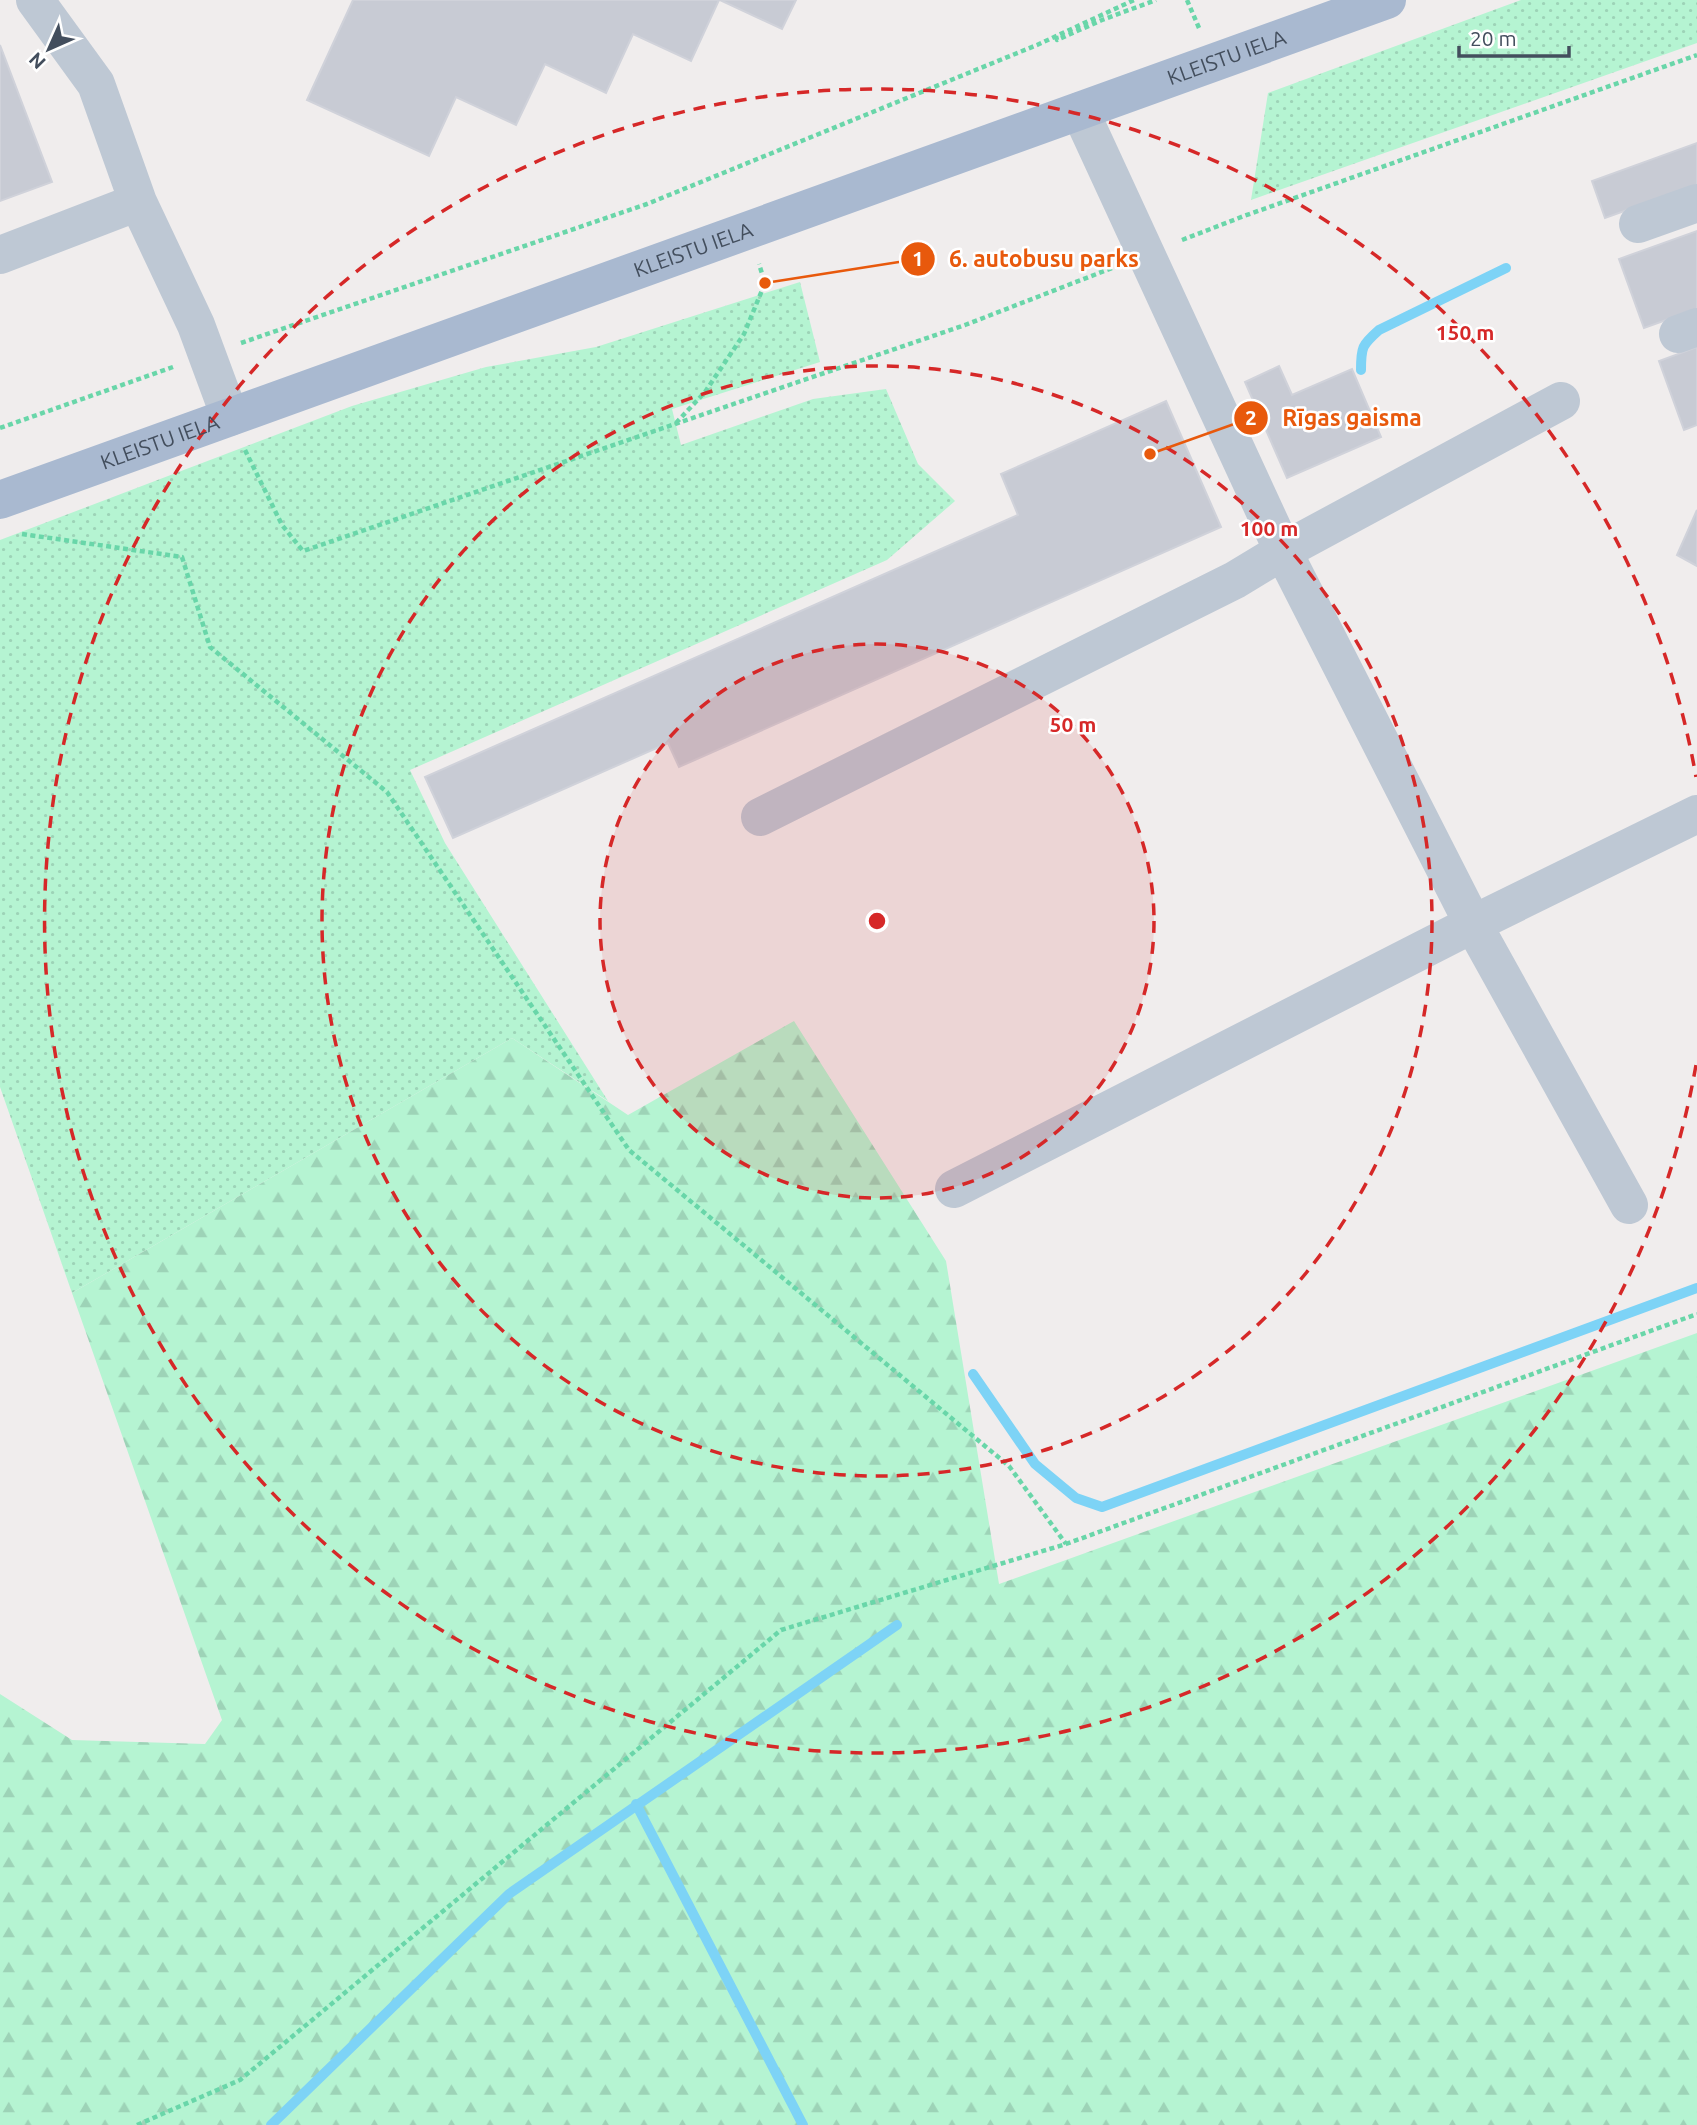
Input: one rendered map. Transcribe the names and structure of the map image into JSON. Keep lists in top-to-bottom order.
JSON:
{
  "streets": {
    "main road": ["KLEISTU IELA"]
  },
  "places": ["6. autobusu parks", "Rīgas gaisma"],
  "scale_bar": "20 m",
  "north": "bottom left",
  "rings": ["150 m", "100 m", "50 m"]
}
